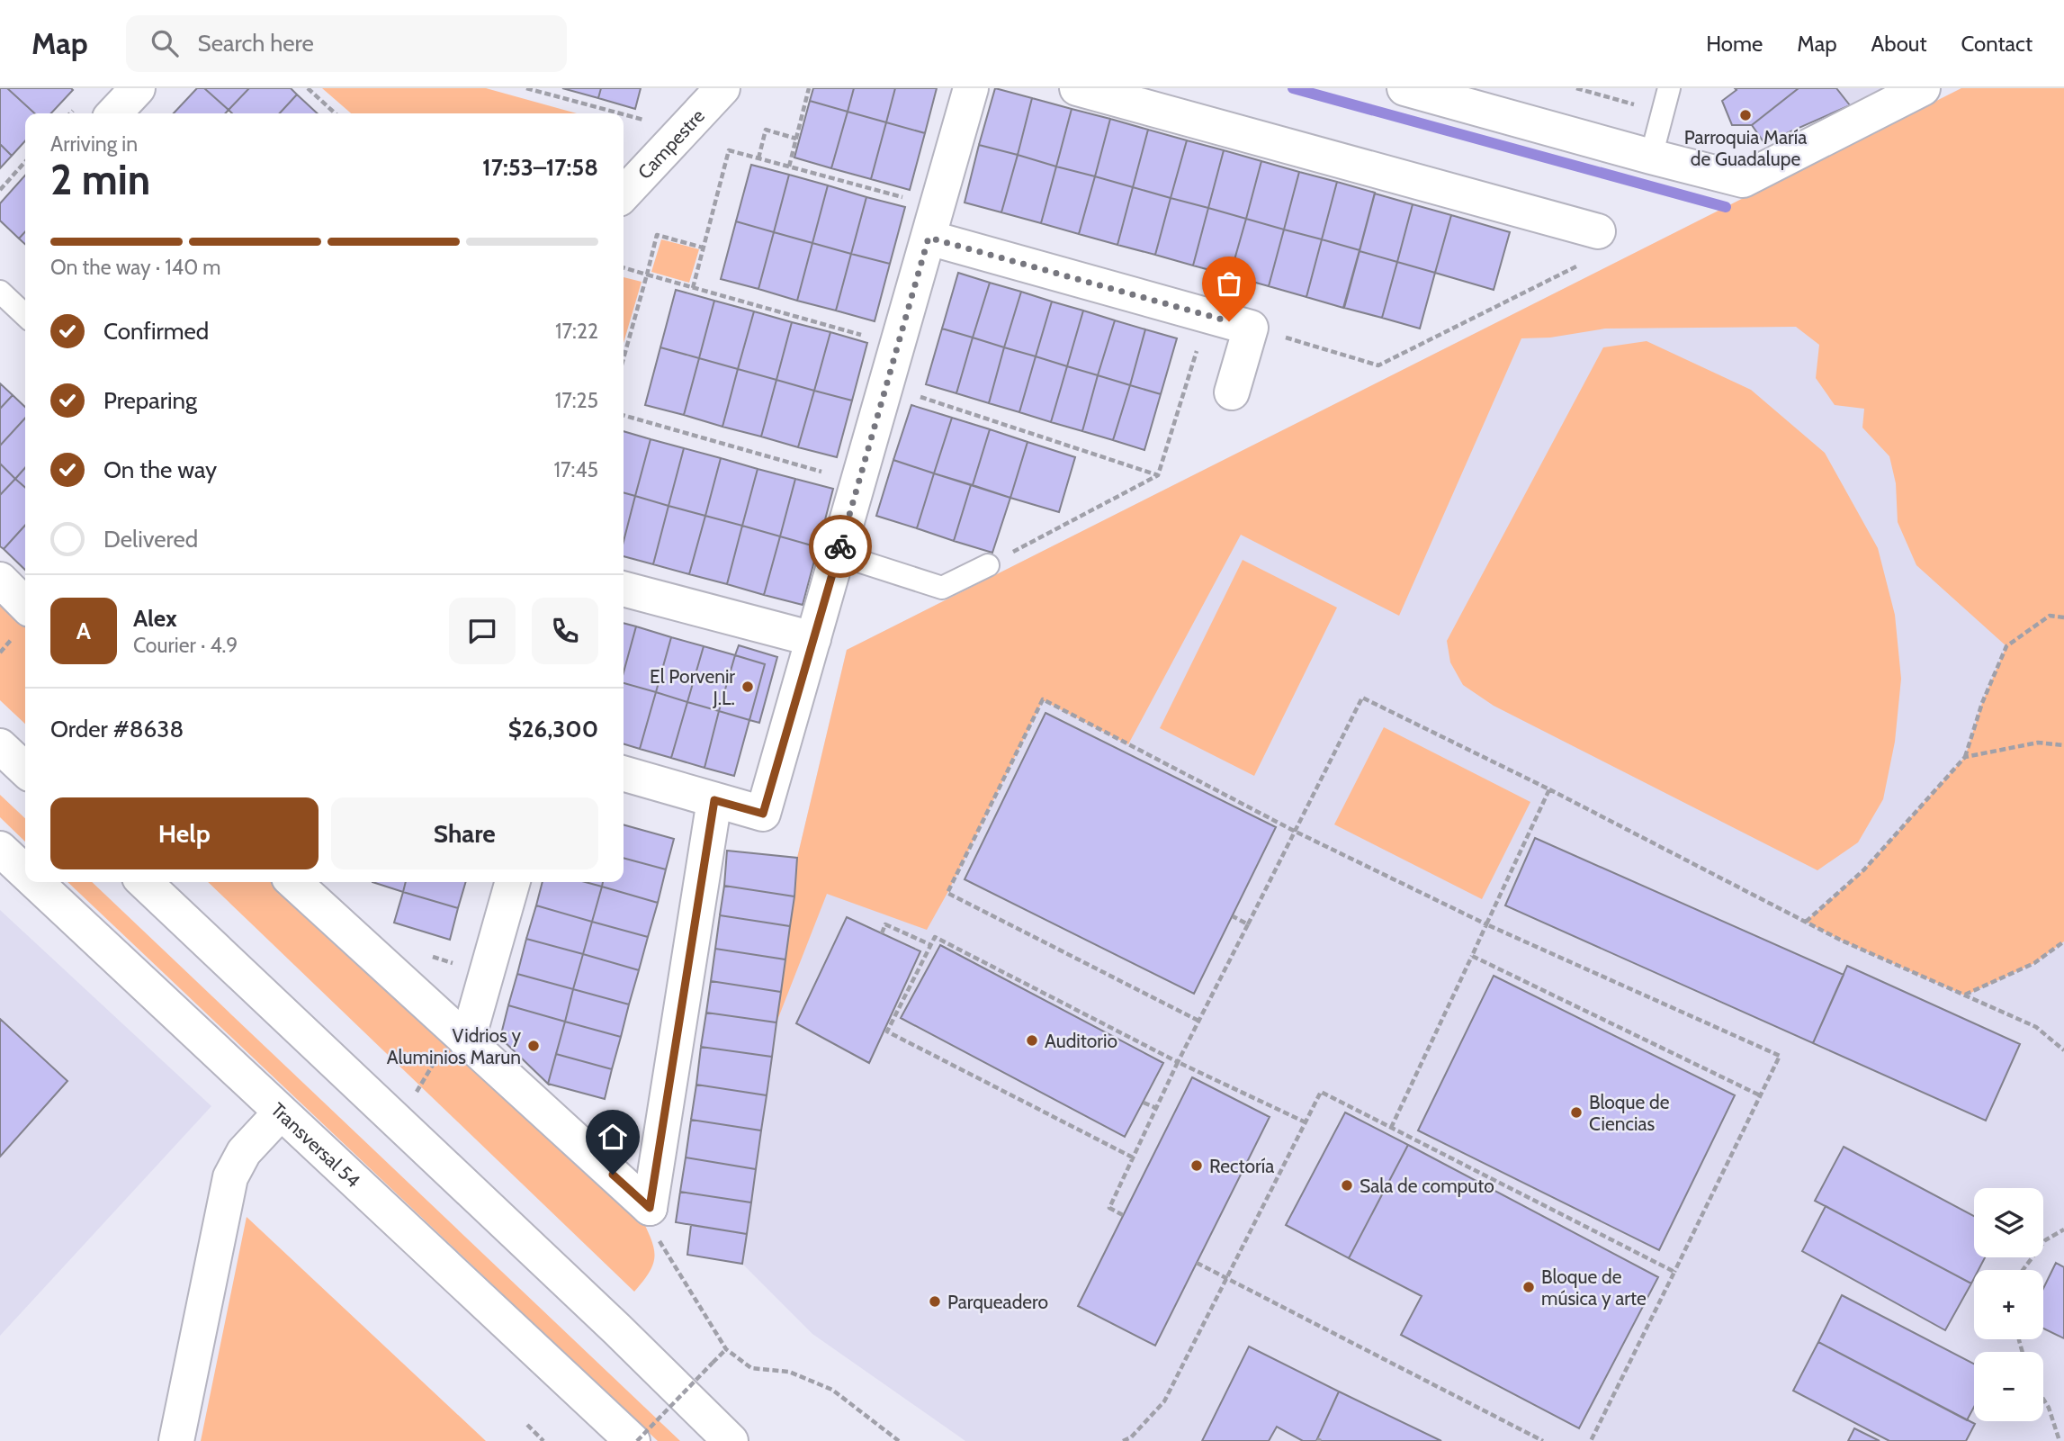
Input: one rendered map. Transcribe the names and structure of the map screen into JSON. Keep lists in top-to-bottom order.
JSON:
{
  "streets": {
    "street": ["Campestre", "Transversal 54"]
  },
  "places": [
    "Parroquia María de Guadalupe",
    "El Porvenir J.L.",
    "Auditorio",
    "Vidrios y Aluminios Marun",
    "Bloque de Ciencias",
    "Rectoría",
    "Sala de computo",
    "Bloque de música y arte",
    "Parqueadero"
  ],
  "page": {
    "header": "Map",
    "search": "Search here",
    "nav": [
      "Home",
      "Map",
      "About",
      "Contact"
    ],
    "heading": ["2 min", "Arriving in", "17:53–17:58"],
    "panel": [
      "Alex",
      "Courier · 4.9",
      "Order #8638",
      "$26,300"
    ],
    "bar": "On the way · 140 m",
    "list": [
      ["Confirmed", "17:22"],
      ["Preparing", "17:25"],
      ["On the way", "17:45"],
      "Delivered"
    ],
    "round": "A",
    "buttons": ["Help", "Share"],
    "map_buttons": ["+", "−"]
  }
}
